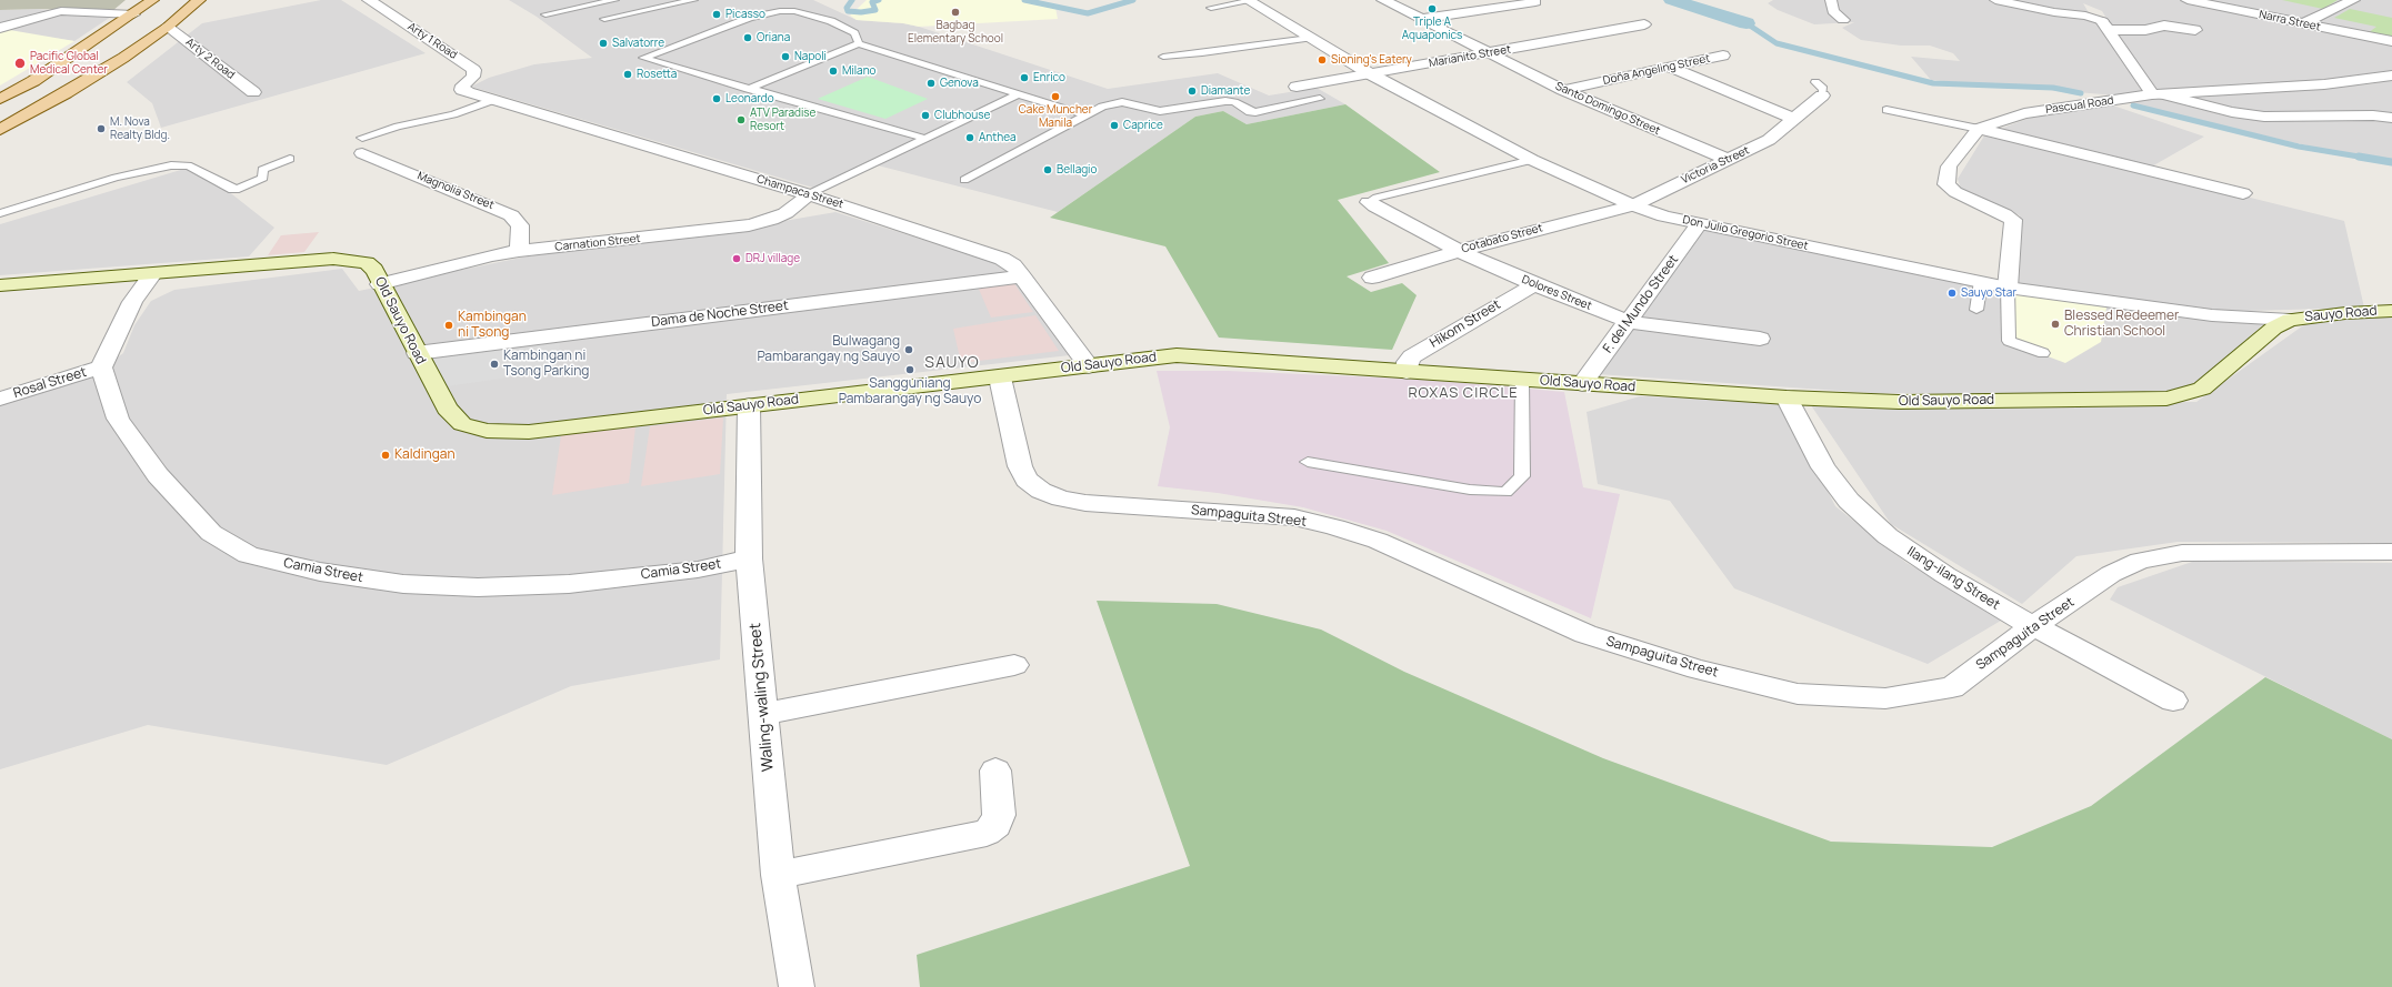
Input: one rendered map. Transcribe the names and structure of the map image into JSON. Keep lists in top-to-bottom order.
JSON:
{
  "streets": {
    "main road": ["Sauyo Road", "Old Sauyo Road"],
    "street": [
      "Narra Street",
      "Arty 1 Road",
      "Marianito Street",
      "Arty 2 Road",
      "Doña Angeling Street",
      "Pascual Road",
      "Santo Domingo Street",
      "Victoria Street",
      "Magnolia Street",
      "Champaca Street",
      "Don Julio Gregorio Street",
      "Cotabato Street",
      "Carnation Street",
      "Dolores Street",
      "F. del Mundo Street",
      "Dama de Noche Street",
      "Hikom Street",
      "Rosal Street",
      "Sampaguita Street",
      "Camia Street",
      "Ilang-ilang Street",
      "Waling-waling Street"
    ]
  },
  "crossings": [
    ["Arty 1 Road", "Champaca Street"],
    ["Marianito Street", "Santo Domingo Street"],
    ["Marianito Street", "Don Julio Gregorio Street"],
    ["Doña Angeling Street", "Santo Domingo Street"],
    ["Santo Domingo Street", "Victoria Street"],
    ["Victoria Street", "Don Julio Gregorio Street"],
    ["Victoria Street", "Cotabato Street"],
    ["Magnolia Street", "Carnation Street"],
    ["Champaca Street", "Carnation Street"],
    ["Champaca Street", "Dama de Noche Street"],
    ["Champaca Street", "Old Sauyo Road"],
    ["Don Julio Gregorio Street", "Cotabato Street"],
    ["Don Julio Gregorio Street", "F. del Mundo Street"],
    ["Don Julio Gregorio Street", "Sauyo Road"],
    ["Don Julio Gregorio Street", "Old Sauyo Road"],
    ["Cotabato Street", "Dolores Street"],
    ["Carnation Street", "Old Sauyo Road"],
    ["Dolores Street", "F. del Mundo Street"],
    ["Dolores Street", "Hikom Street"],
    ["F. del Mundo Street", "Old Sauyo Road"],
    ["Dama de Noche Street", "Old Sauyo Road"],
    ["Sauyo Road", "Old Sauyo Road"],
    ["Old Sauyo Road", "Hikom Street"],
    ["Old Sauyo Road", "Sampaguita Street"],
    ["Old Sauyo Road", "Ilang-ilang Street"],
    ["Old Sauyo Road", "Waling-waling Street"],
    ["Rosal Street", "Camia Street"],
    ["Sampaguita Street", "Ilang-ilang Street"],
    ["Camia Street", "Waling-waling Street"]
  ],
  "districts": ["SAUYO", "ROXAS CIRCLE"],
  "places": [
    "Triple A Aquaponics",
    "Bagbag Elementary School",
    "Picasso",
    "Oriana",
    "Salvatorre",
    "Napoli",
    "Sioning's Eatery",
    "Pacific Global Medical Center",
    "Milano",
    "Rosetta",
    "Enrico",
    "Genova",
    "Diamante",
    "Cake Muncher Manila",
    "Leonardo",
    "Clubhouse",
    "ATV Paradise Resort",
    "Caprice",
    "M. Nova Realty Bldg.",
    "Anthea",
    "Bellagio",
    "DRJ village",
    "Sauyo Star",
    "Blessed Redeemer Christian School",
    "Kambingan ni Tsong",
    "Bulwagang Pambarangay ng Sauyo",
    "Kambingan ni Tsong Parking",
    "Sangguniang Pambarangay ng Sauyo",
    "Kaldingan"
  ]
}
